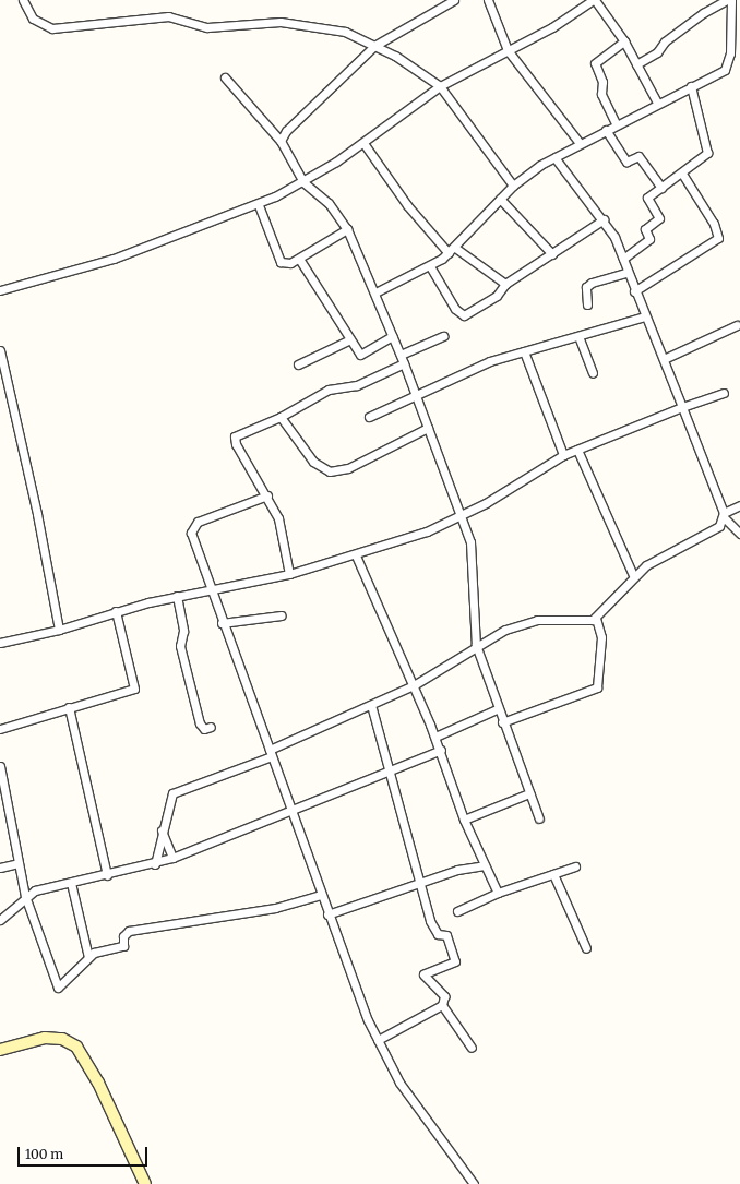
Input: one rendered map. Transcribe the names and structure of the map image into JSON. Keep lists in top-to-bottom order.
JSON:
{
  "scale_bar": "100 m"
}
